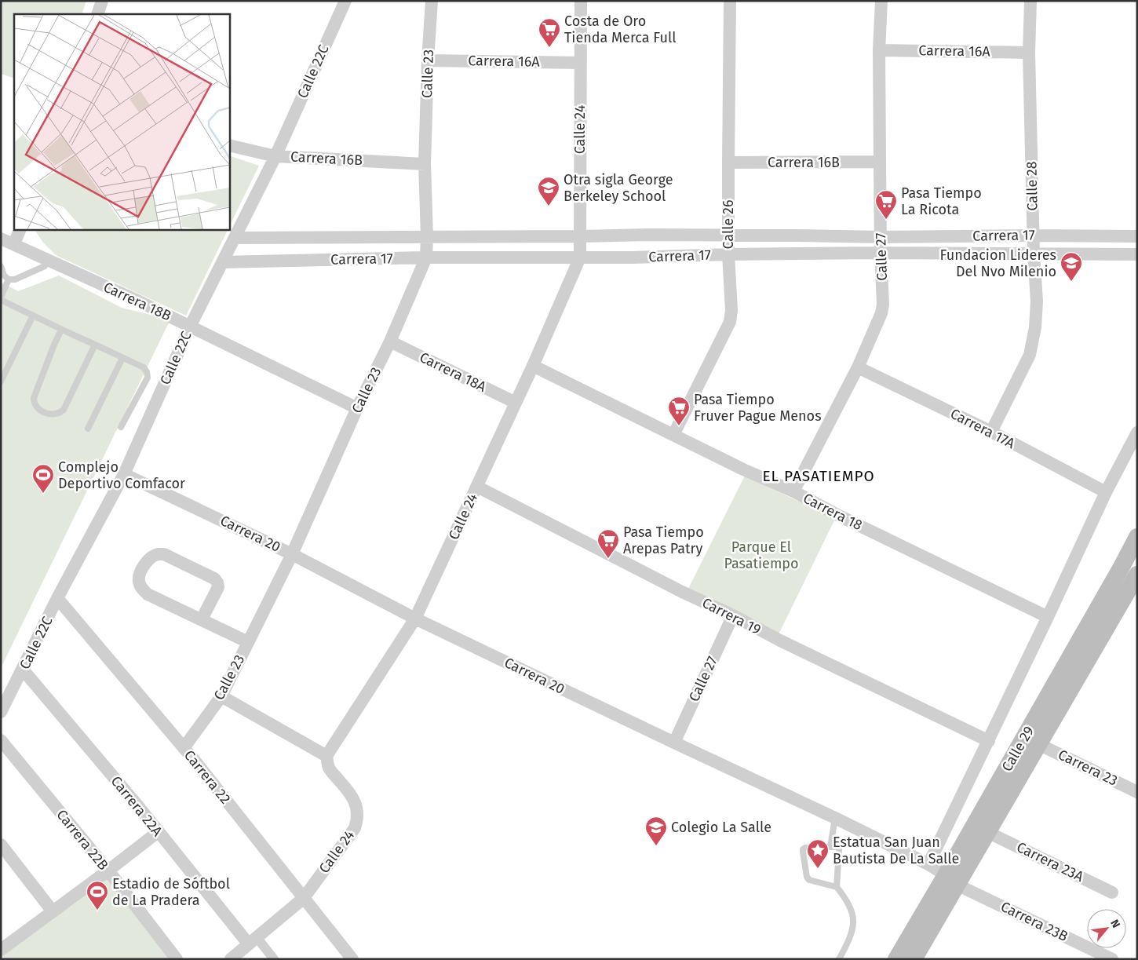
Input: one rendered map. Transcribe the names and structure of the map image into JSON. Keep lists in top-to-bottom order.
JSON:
{
  "streets": {
    "main road": ["Calle 29"],
    "street": [
      "Carrera 16A",
      "Calle 22C",
      "Calle 23",
      "Calle 24",
      "Carrera 16B",
      "Calle 28",
      "Calle 26",
      "Carrera 17",
      "Calle 27",
      "Carrera 18B",
      "Carrera 18A",
      "Carrera 17A",
      "Carrera 18",
      "Carrera 20",
      "Carrera 19",
      "Carrera 23",
      "Carrera 22",
      "Carrera 22A",
      "Carrera 22B",
      "Carrera 23A",
      "Carrera 23B"
    ]
  },
  "crossings": [
    ["Carrera 16A", "Calle 23"],
    ["Carrera 16A", "Calle 24"],
    ["Carrera 16A", "Calle 28"],
    ["Carrera 16A", "Calle 27"],
    ["Calle 22C", "Carrera 16B"],
    ["Calle 22C", "Carrera 17"],
    ["Calle 22C", "Carrera 18B"],
    ["Calle 22C", "Carrera 20"],
    ["Calle 22C", "Carrera 22"],
    ["Calle 22C", "Carrera 22A"],
    ["Calle 23", "Carrera 16B"],
    ["Calle 23", "Carrera 17"],
    ["Calle 23", "Carrera 18B"],
    ["Calle 23", "Carrera 18A"],
    ["Calle 23", "Carrera 20"],
    ["Calle 23", "Carrera 22"],
    ["Calle 24", "Carrera 17"],
    ["Calle 24", "Carrera 18A"],
    ["Calle 24", "Carrera 18"],
    ["Calle 24", "Carrera 20"],
    ["Calle 24", "Carrera 19"],
    ["Calle 24", "Carrera 22"],
    ["Calle 24", "Carrera 22A"],
    ["Carrera 16B", "Calle 26"],
    ["Carrera 16B", "Calle 27"],
    ["Calle 28", "Carrera 17"],
    ["Calle 28", "Carrera 17A"],
    ["Calle 26", "Carrera 17"],
    ["Calle 26", "Carrera 18"],
    ["Carrera 17", "Calle 27"],
    ["Calle 27", "Carrera 17A"],
    ["Calle 27", "Carrera 18"],
    ["Calle 27", "Carrera 20"],
    ["Calle 27", "Carrera 19"],
    ["Carrera 20", "Calle 29"],
    ["Carrera 20", "Carrera 23B"],
    ["Calle 29", "Carrera 23"],
    ["Calle 29", "Carrera 23A"],
    ["Calle 29", "Carrera 23B"]
  ],
  "districts": ["EL PASATIEMPO"],
  "parks": ["Parque El Pasatiempo"],
  "places": {
    "supermarket": [
      "Costa de Oro Tienda Merca Full",
      "Pasa Tiempo La Ricota",
      "Pasa Tiempo Fruver Pague Menos",
      "Pasa Tiempo Arepas Patry"
    ],
    "school or university": ["Otra sigla George Berkeley School", "Fundacion Lideres Del Nvo Milenio", "Colegio La Salle"],
    "sports": ["Complejo Deportivo Comfacor", "Estadio de Sóftbol de La Pradera"],
    "place": ["Estatua San Juan Bautista De La Salle"]
  },
  "north": "top right"
}
